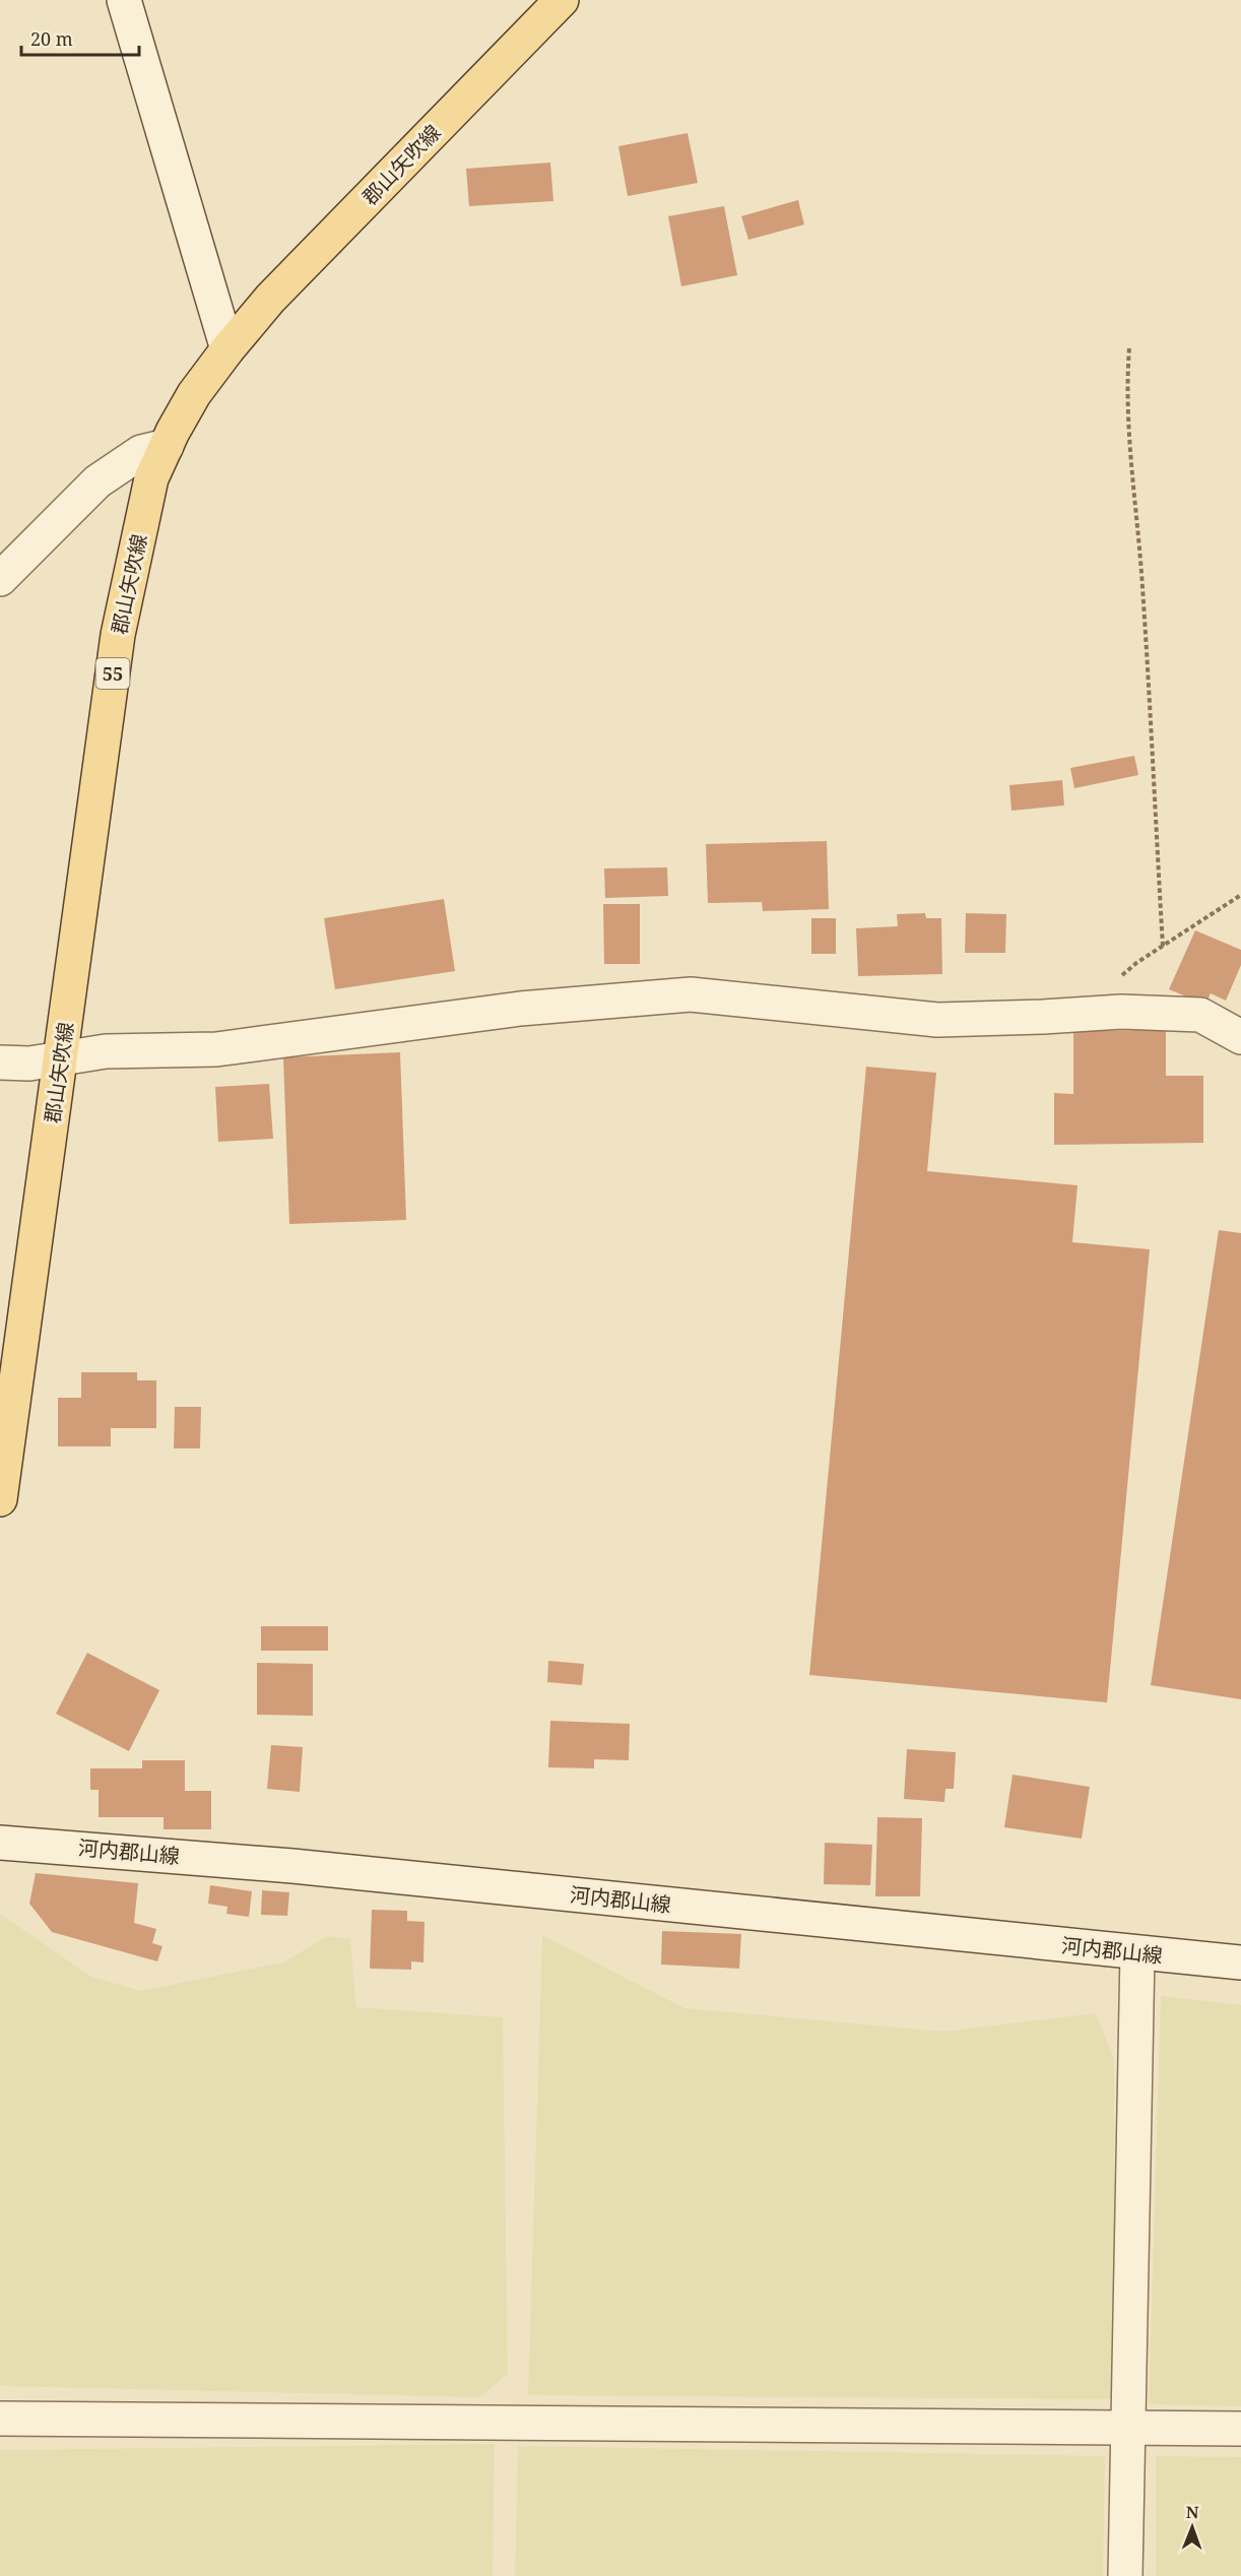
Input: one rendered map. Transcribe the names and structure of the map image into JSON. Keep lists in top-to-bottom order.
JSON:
{
  "streets": {
    "main road": ["郡山矢吹線", "55"],
    "street": ["河内郡山線"]
  },
  "scale_bar": "20 m",
  "north": "top"
}
